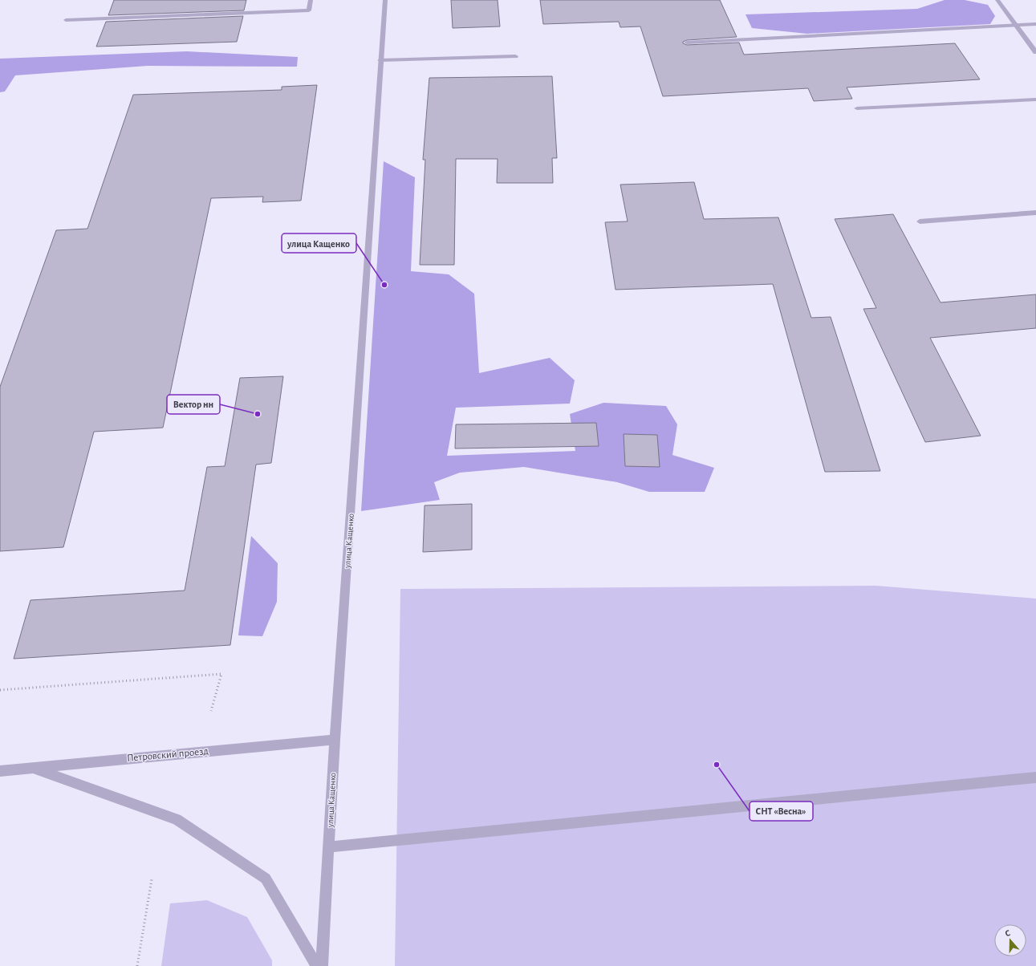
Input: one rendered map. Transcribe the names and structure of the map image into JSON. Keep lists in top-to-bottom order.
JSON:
{
  "streets": {
    "street": ["улица Кащенко", "Петровский проезд"]
  },
  "crossings": [
    ["улица Кащенко", "Петровский проезд"]
  ],
  "places": ["улица Кащенко", "Вектор нн", "СНТ «Весна»"],
  "north": "top"
}
